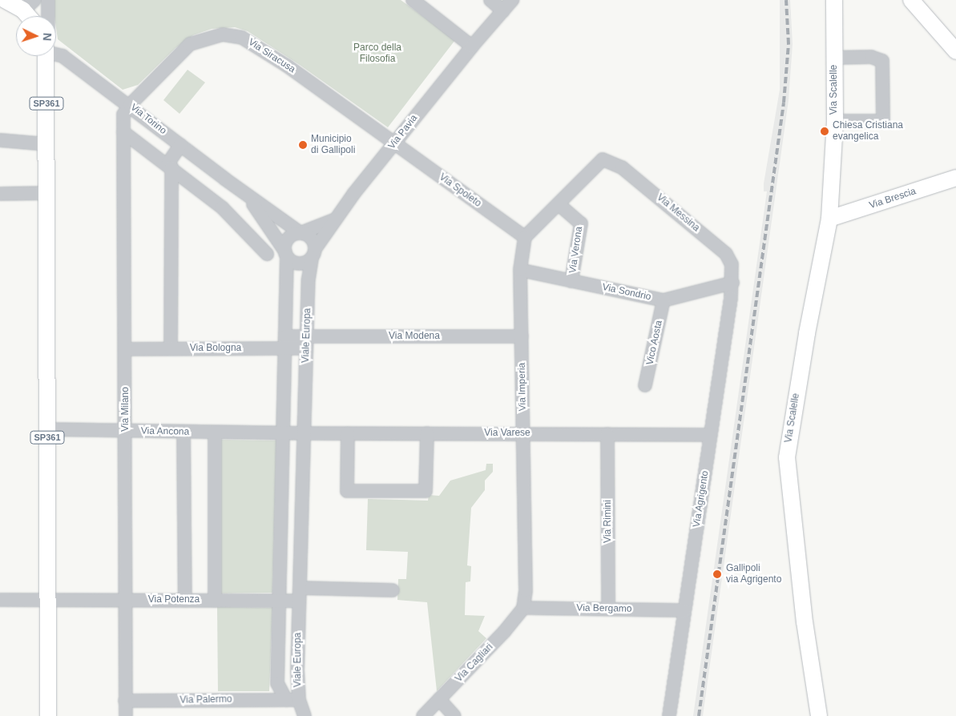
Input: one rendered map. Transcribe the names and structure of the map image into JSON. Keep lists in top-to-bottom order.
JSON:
{
  "streets": {
    "main road": ["Via Scalelle", "SP361", "Via Brescia"],
    "street": [
      "Via Siracusa",
      "Via Torino",
      "Via Pavia",
      "Via Spoleto",
      "Via Messina",
      "Via Verona",
      "Via Sondrio",
      "Viale Europa",
      "Via Modena",
      "Vico Aosta",
      "Via Bologna",
      "Via Imperia",
      "Via Milano",
      "Via Ancona",
      "Via Varese",
      "Via Agrigento",
      "Via Rimini",
      "Via Potenza",
      "Via Bergamo",
      "Via Cagliari",
      "Via Palermo"
    ]
  },
  "crossings": [
    ["Via Siracusa", "Via Torino"],
    ["Via Siracusa", "Via Pavia"],
    ["Via Siracusa", "Via Spoleto"],
    ["Via Siracusa", "Via Milano"],
    ["Via Scalelle", "Via Brescia"],
    ["SP361", "Via Ancona"],
    ["SP361", "Via Potenza"],
    ["Via Torino", "Via Pavia"],
    ["Via Torino", "Viale Europa"],
    ["Via Torino", "Via Milano"],
    ["Via Pavia", "Via Spoleto"],
    ["Via Pavia", "Viale Europa"],
    ["Via Spoleto", "Via Imperia"],
    ["Via Messina", "Via Verona"],
    ["Via Messina", "Via Sondrio"],
    ["Via Messina", "Via Agrigento"],
    ["Via Verona", "Via Sondrio"],
    ["Via Sondrio", "Vico Aosta"],
    ["Via Sondrio", "Via Imperia"],
    ["Via Sondrio", "Via Agrigento"],
    ["Viale Europa", "Via Modena"],
    ["Viale Europa", "Via Bologna"],
    ["Viale Europa", "Via Ancona"],
    ["Viale Europa", "Via Varese"],
    ["Viale Europa", "Via Potenza"],
    ["Viale Europa", "Via Palermo"],
    ["Via Modena", "Via Bologna"],
    ["Via Modena", "Via Imperia"],
    ["Via Bologna", "Via Milano"],
    ["Via Imperia", "Via Varese"],
    ["Via Imperia", "Via Bergamo"],
    ["Via Imperia", "Via Cagliari"],
    ["Via Milano", "Via Ancona"],
    ["Via Milano", "Via Potenza"],
    ["Via Milano", "Via Palermo"],
    ["Via Ancona", "Via Varese"],
    ["Via Varese", "Via Agrigento"],
    ["Via Varese", "Via Rimini"],
    ["Via Agrigento", "Via Bergamo"],
    ["Via Rimini", "Via Bergamo"],
    ["Via Bergamo", "Via Cagliari"]
  ],
  "parks": ["Parco della Filosofia"],
  "places": ["Chiesa Cristiana evangelica", "Municipio di Gallipoli", "Gallipoli via Agrigento"],
  "north": "right"
}
